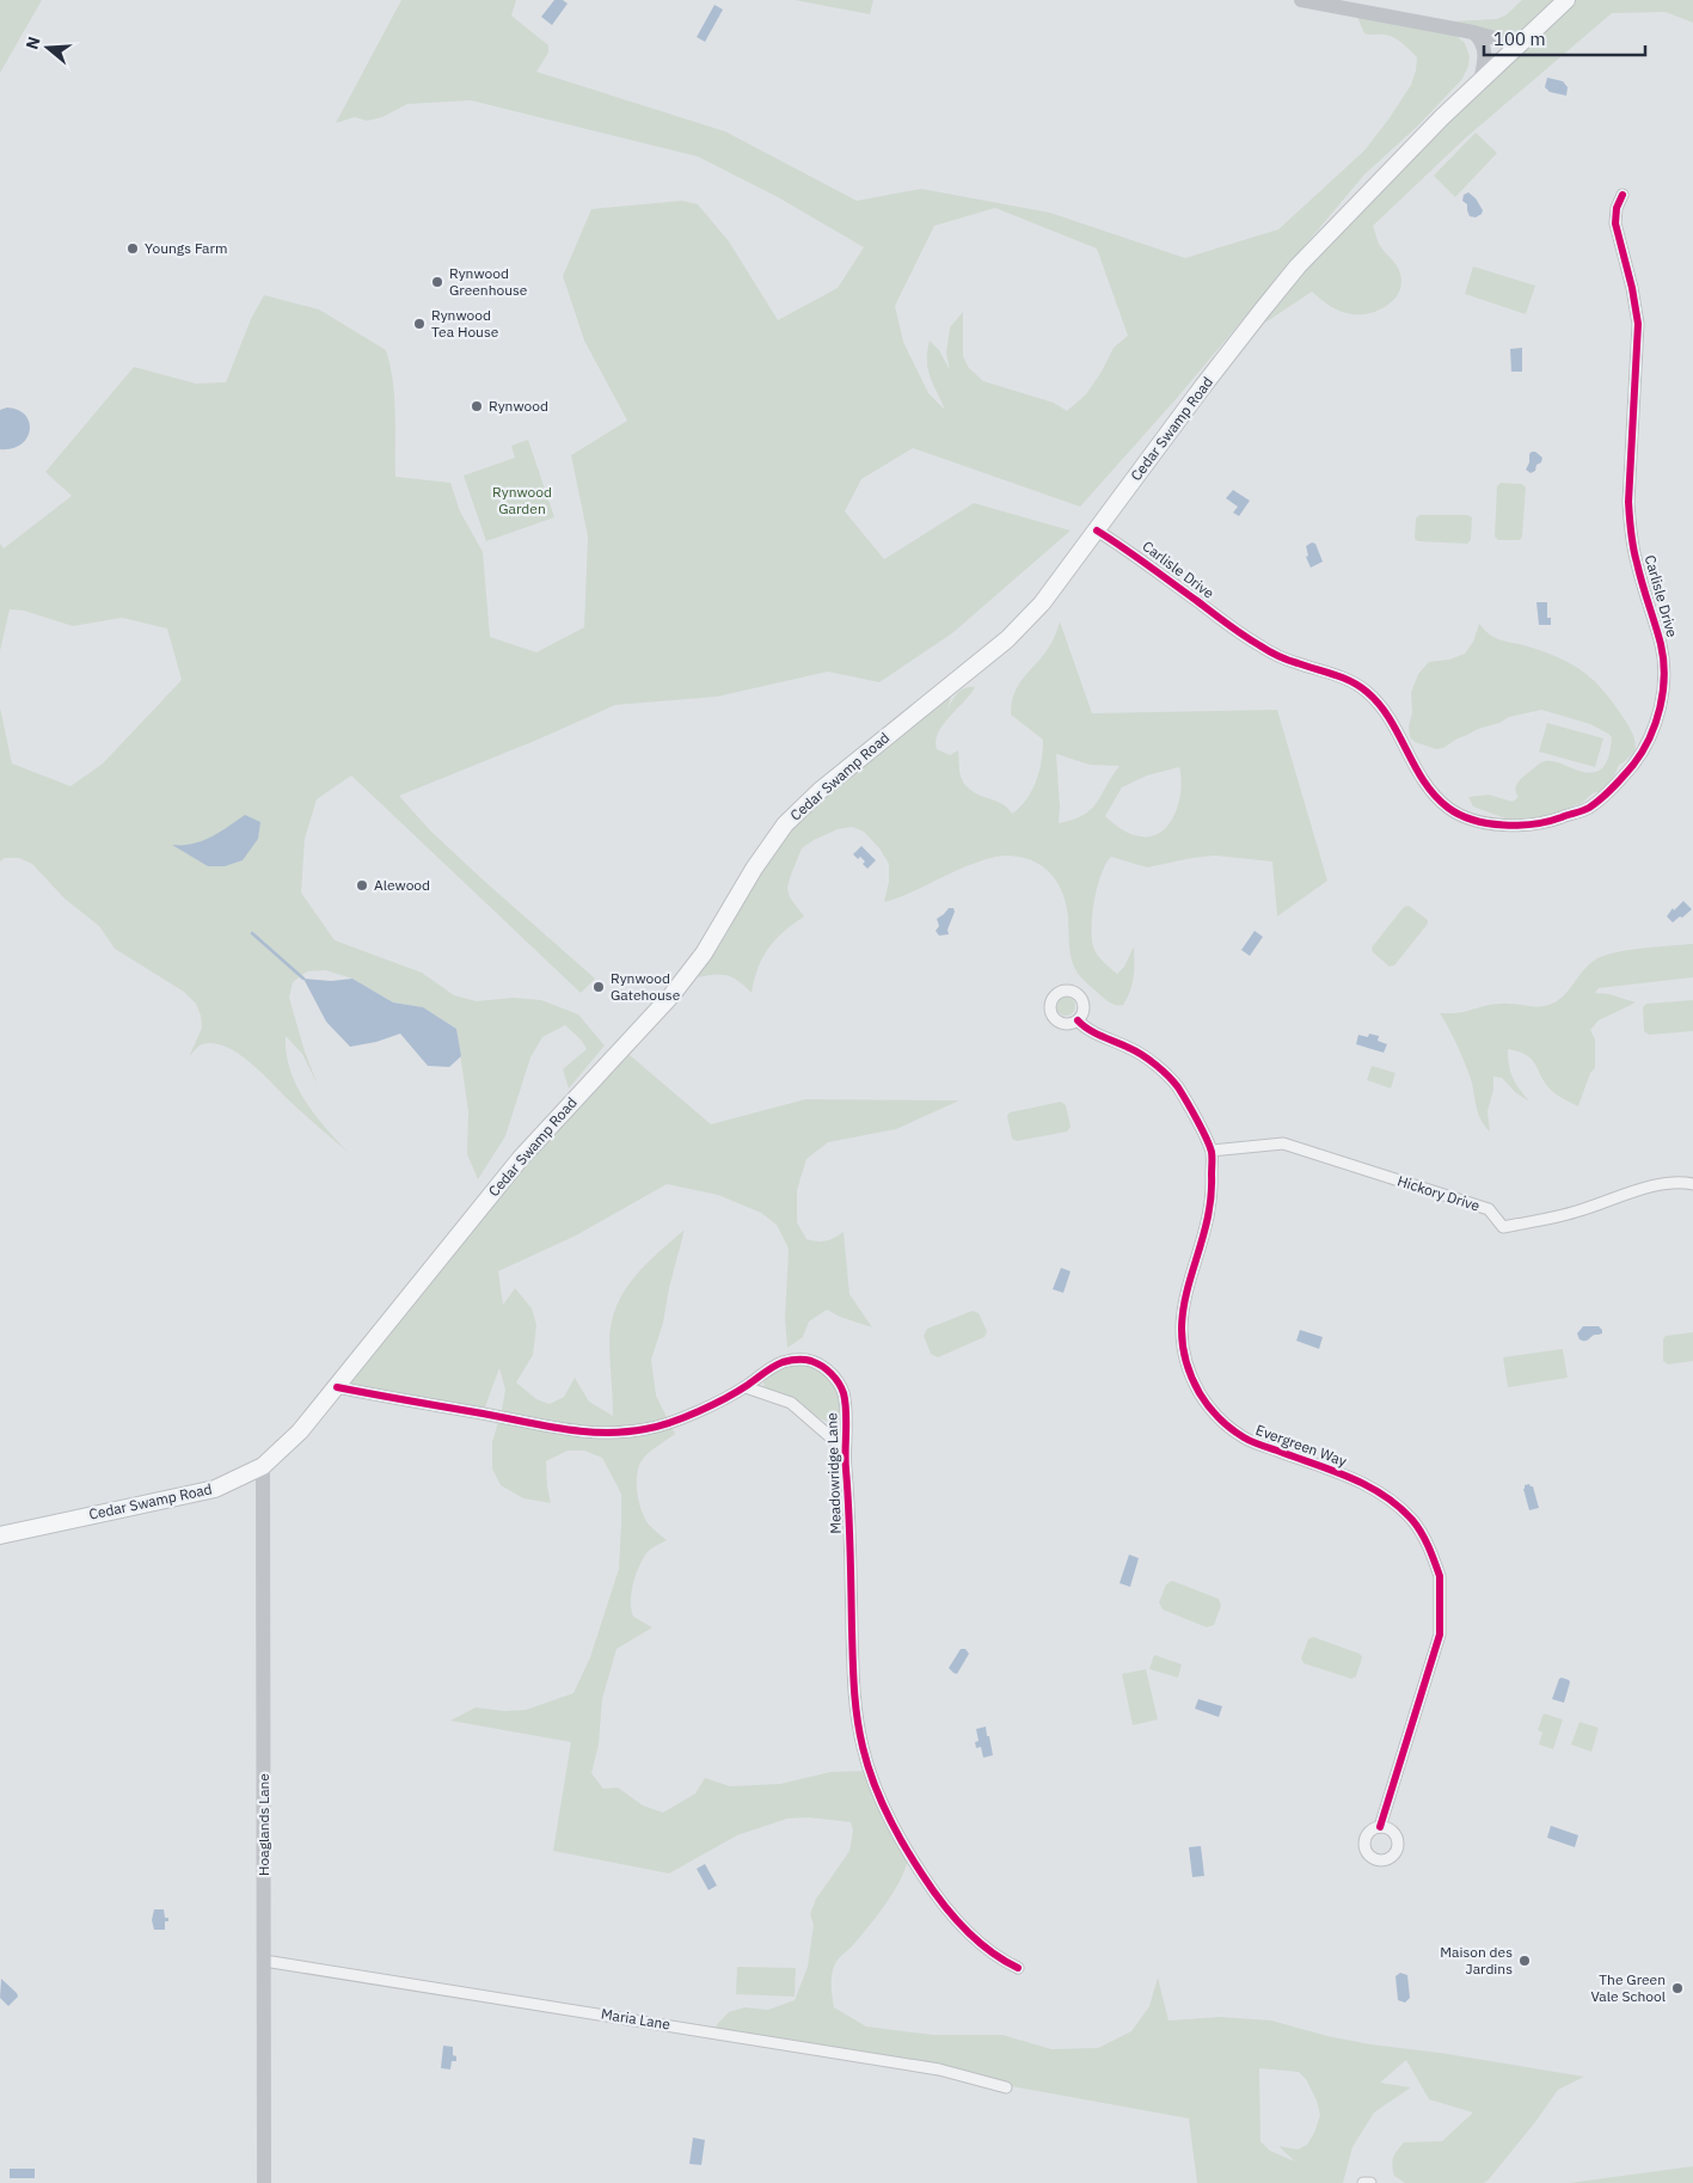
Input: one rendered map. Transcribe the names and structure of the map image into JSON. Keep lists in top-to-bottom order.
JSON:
{
  "streets": {
    "main road": ["Cedar Swamp Road"],
    "street": [
      "Carlisle Drive",
      "Hickory Drive",
      "Evergreen Way",
      "Meadowridge Lane",
      "Hoaglands Lane",
      "Maria Lane"
    ]
  },
  "crossings": [
    ["Cedar Swamp Road", "Carlisle Drive"],
    ["Cedar Swamp Road", "Meadowridge Lane"],
    ["Cedar Swamp Road", "Hoaglands Lane"],
    ["Hickory Drive", "Evergreen Way"],
    ["Hoaglands Lane", "Maria Lane"]
  ],
  "parks": ["Rynwood Garden"],
  "places": [
    "Youngs Farm",
    "Rynwood Greenhouse",
    "Rynwood Tea House",
    "Rynwood",
    "Alewood",
    "Rynwood Gatehouse",
    "Maison des Jardins",
    "The Green Vale School"
  ],
  "scale_bar": "100 m",
  "north": "left"
}
